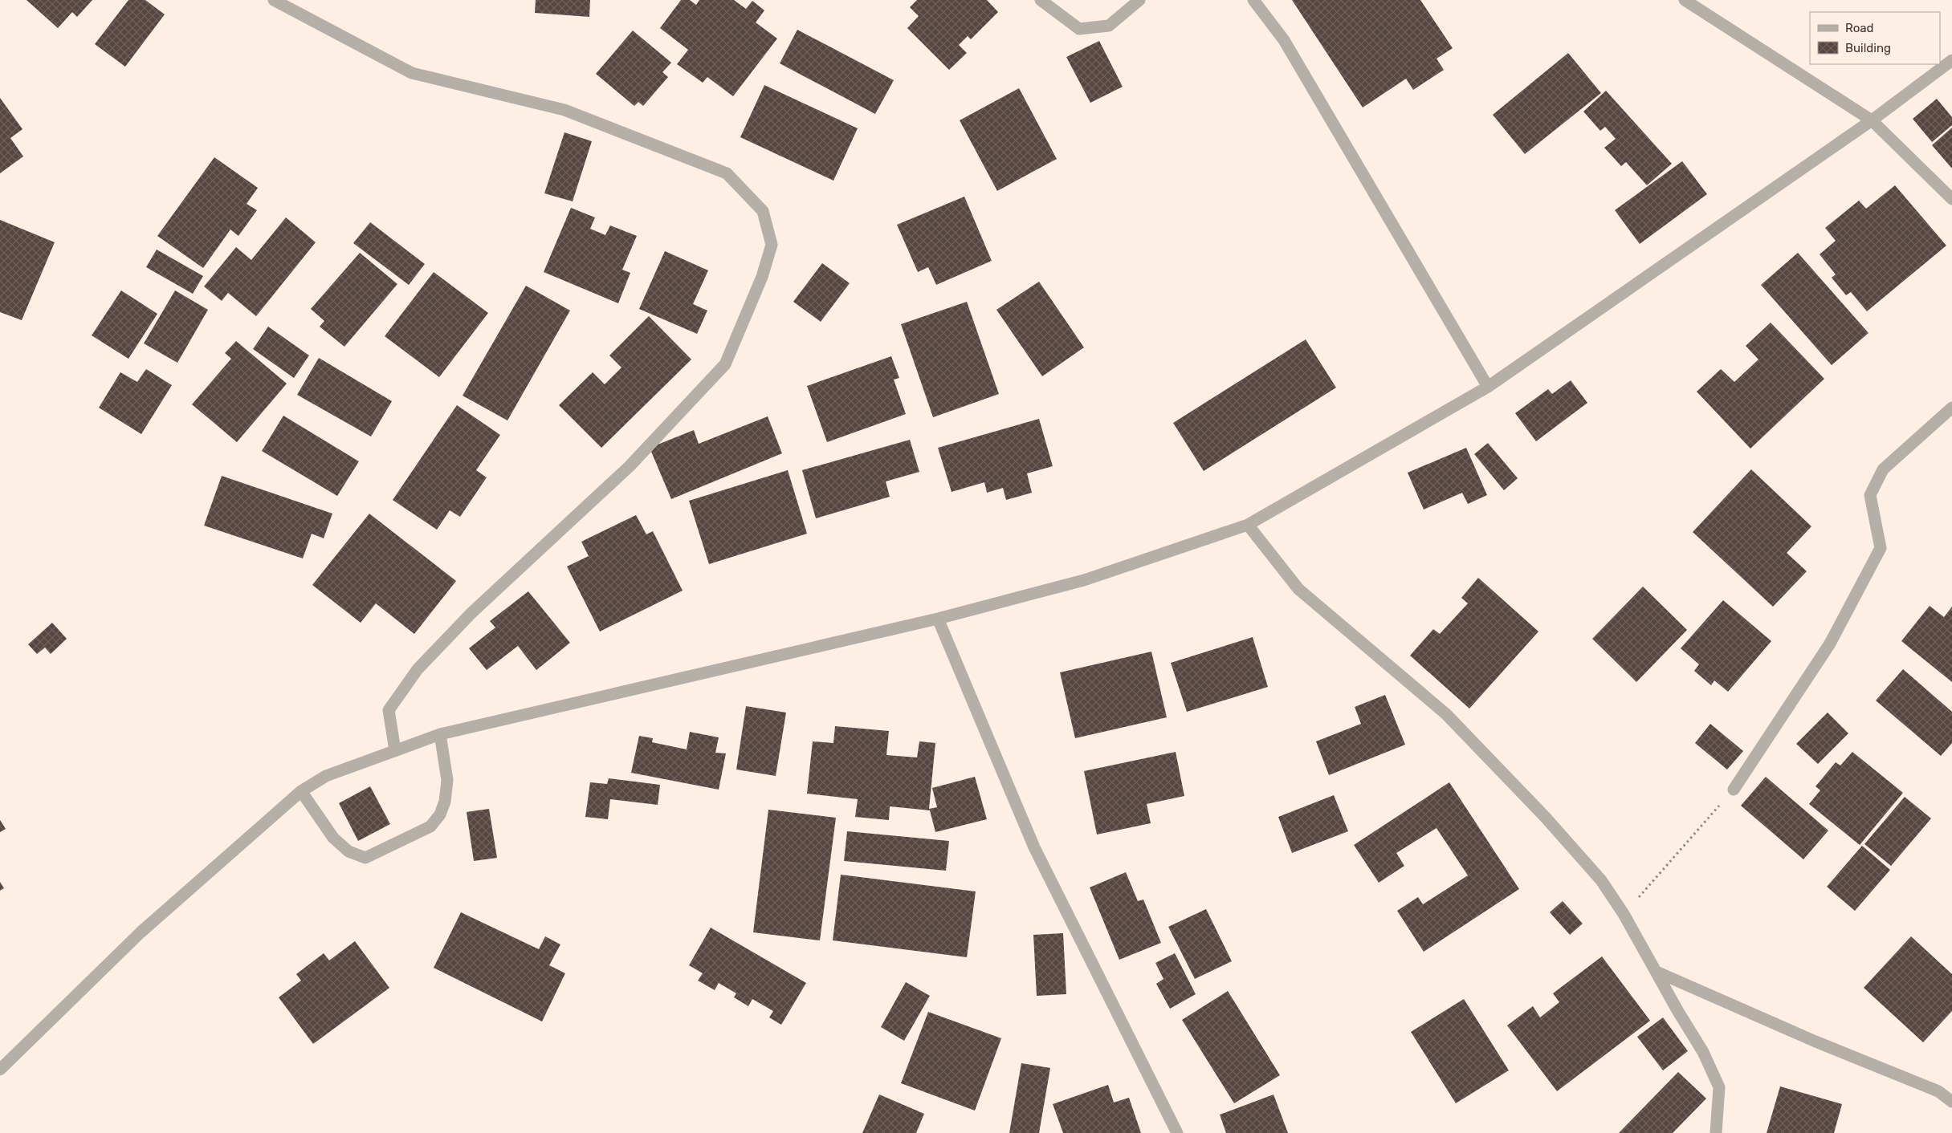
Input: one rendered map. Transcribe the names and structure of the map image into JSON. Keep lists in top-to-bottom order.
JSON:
{
  "legend": ["Road", "Building"]
}
